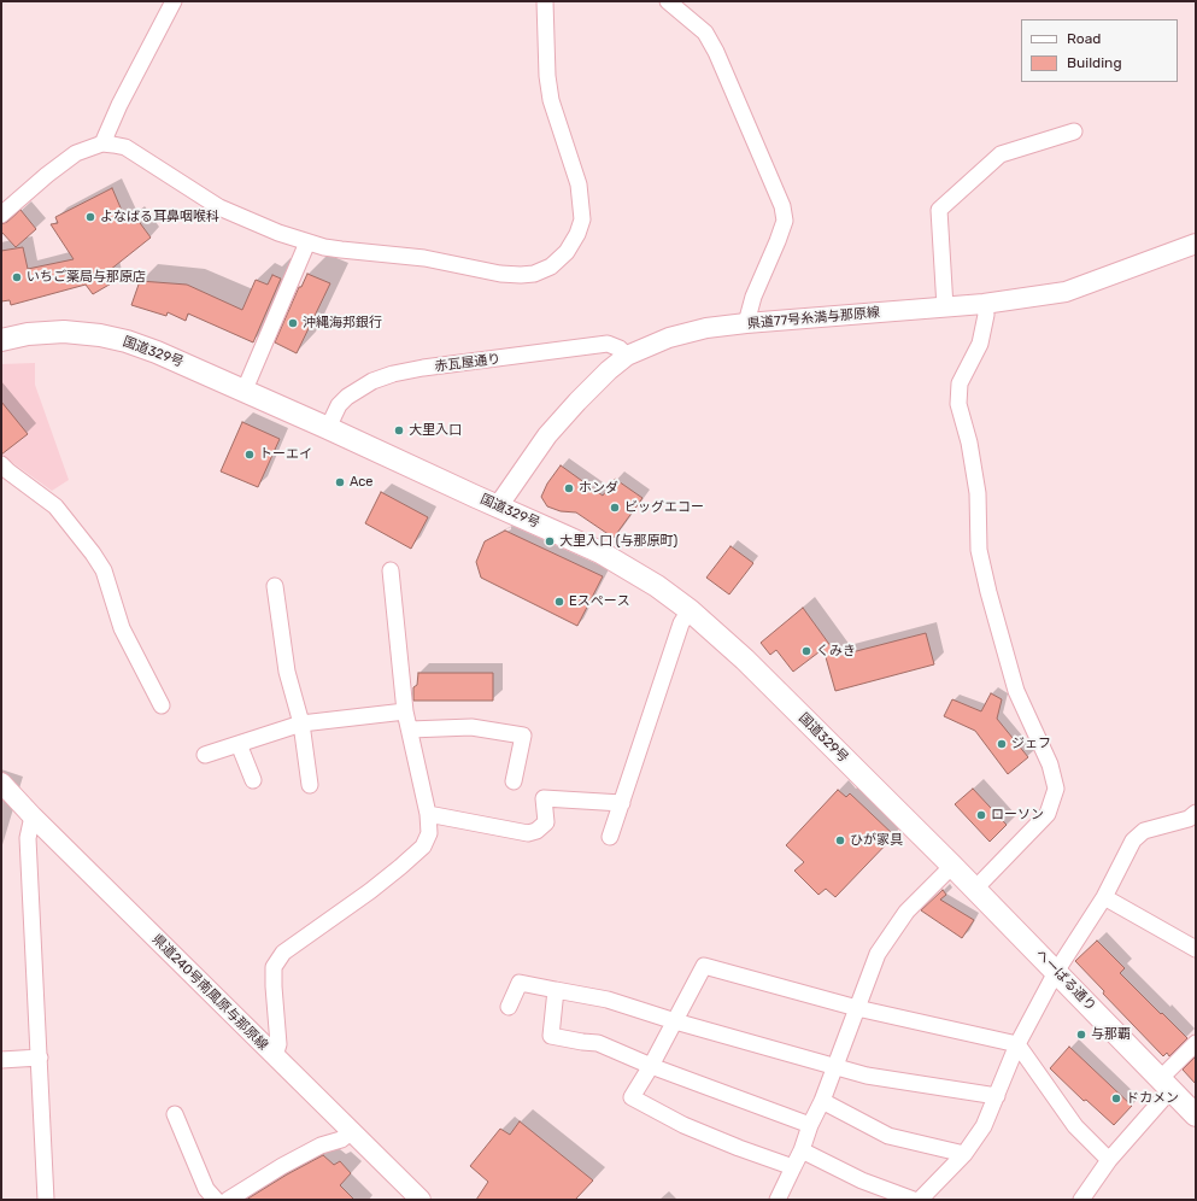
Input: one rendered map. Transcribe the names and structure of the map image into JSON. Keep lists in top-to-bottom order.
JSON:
{
  "streets": {
    "highway": ["国道329号", "へーばる通り"],
    "main road": ["県道77号糸満与那原線", "県道240号南風原与那原線"],
    "street": ["赤瓦屋通り"]
  },
  "crossings": [
    ["県道77号糸満与那原線", "国道329号"],
    ["県道77号糸満与那原線", "赤瓦屋通り"],
    ["国道329号", "赤瓦屋通り"],
    ["国道329号", "へーばる通り"]
  ],
  "places": [
    "よなばる耳鼻咽喉科",
    "いちご薬局与那原店",
    "沖縄海邦銀行",
    "大里入口",
    "トーエイ",
    "Ace",
    "ホンダ",
    "ビッグエコー",
    "大里入口 (与那原町)",
    "Eスペース",
    "くみき",
    "ジェフ",
    "ローソン",
    "ひが家具",
    "与那覇",
    "ドカメン"
  ],
  "legend": ["Road", "Building"]
}
